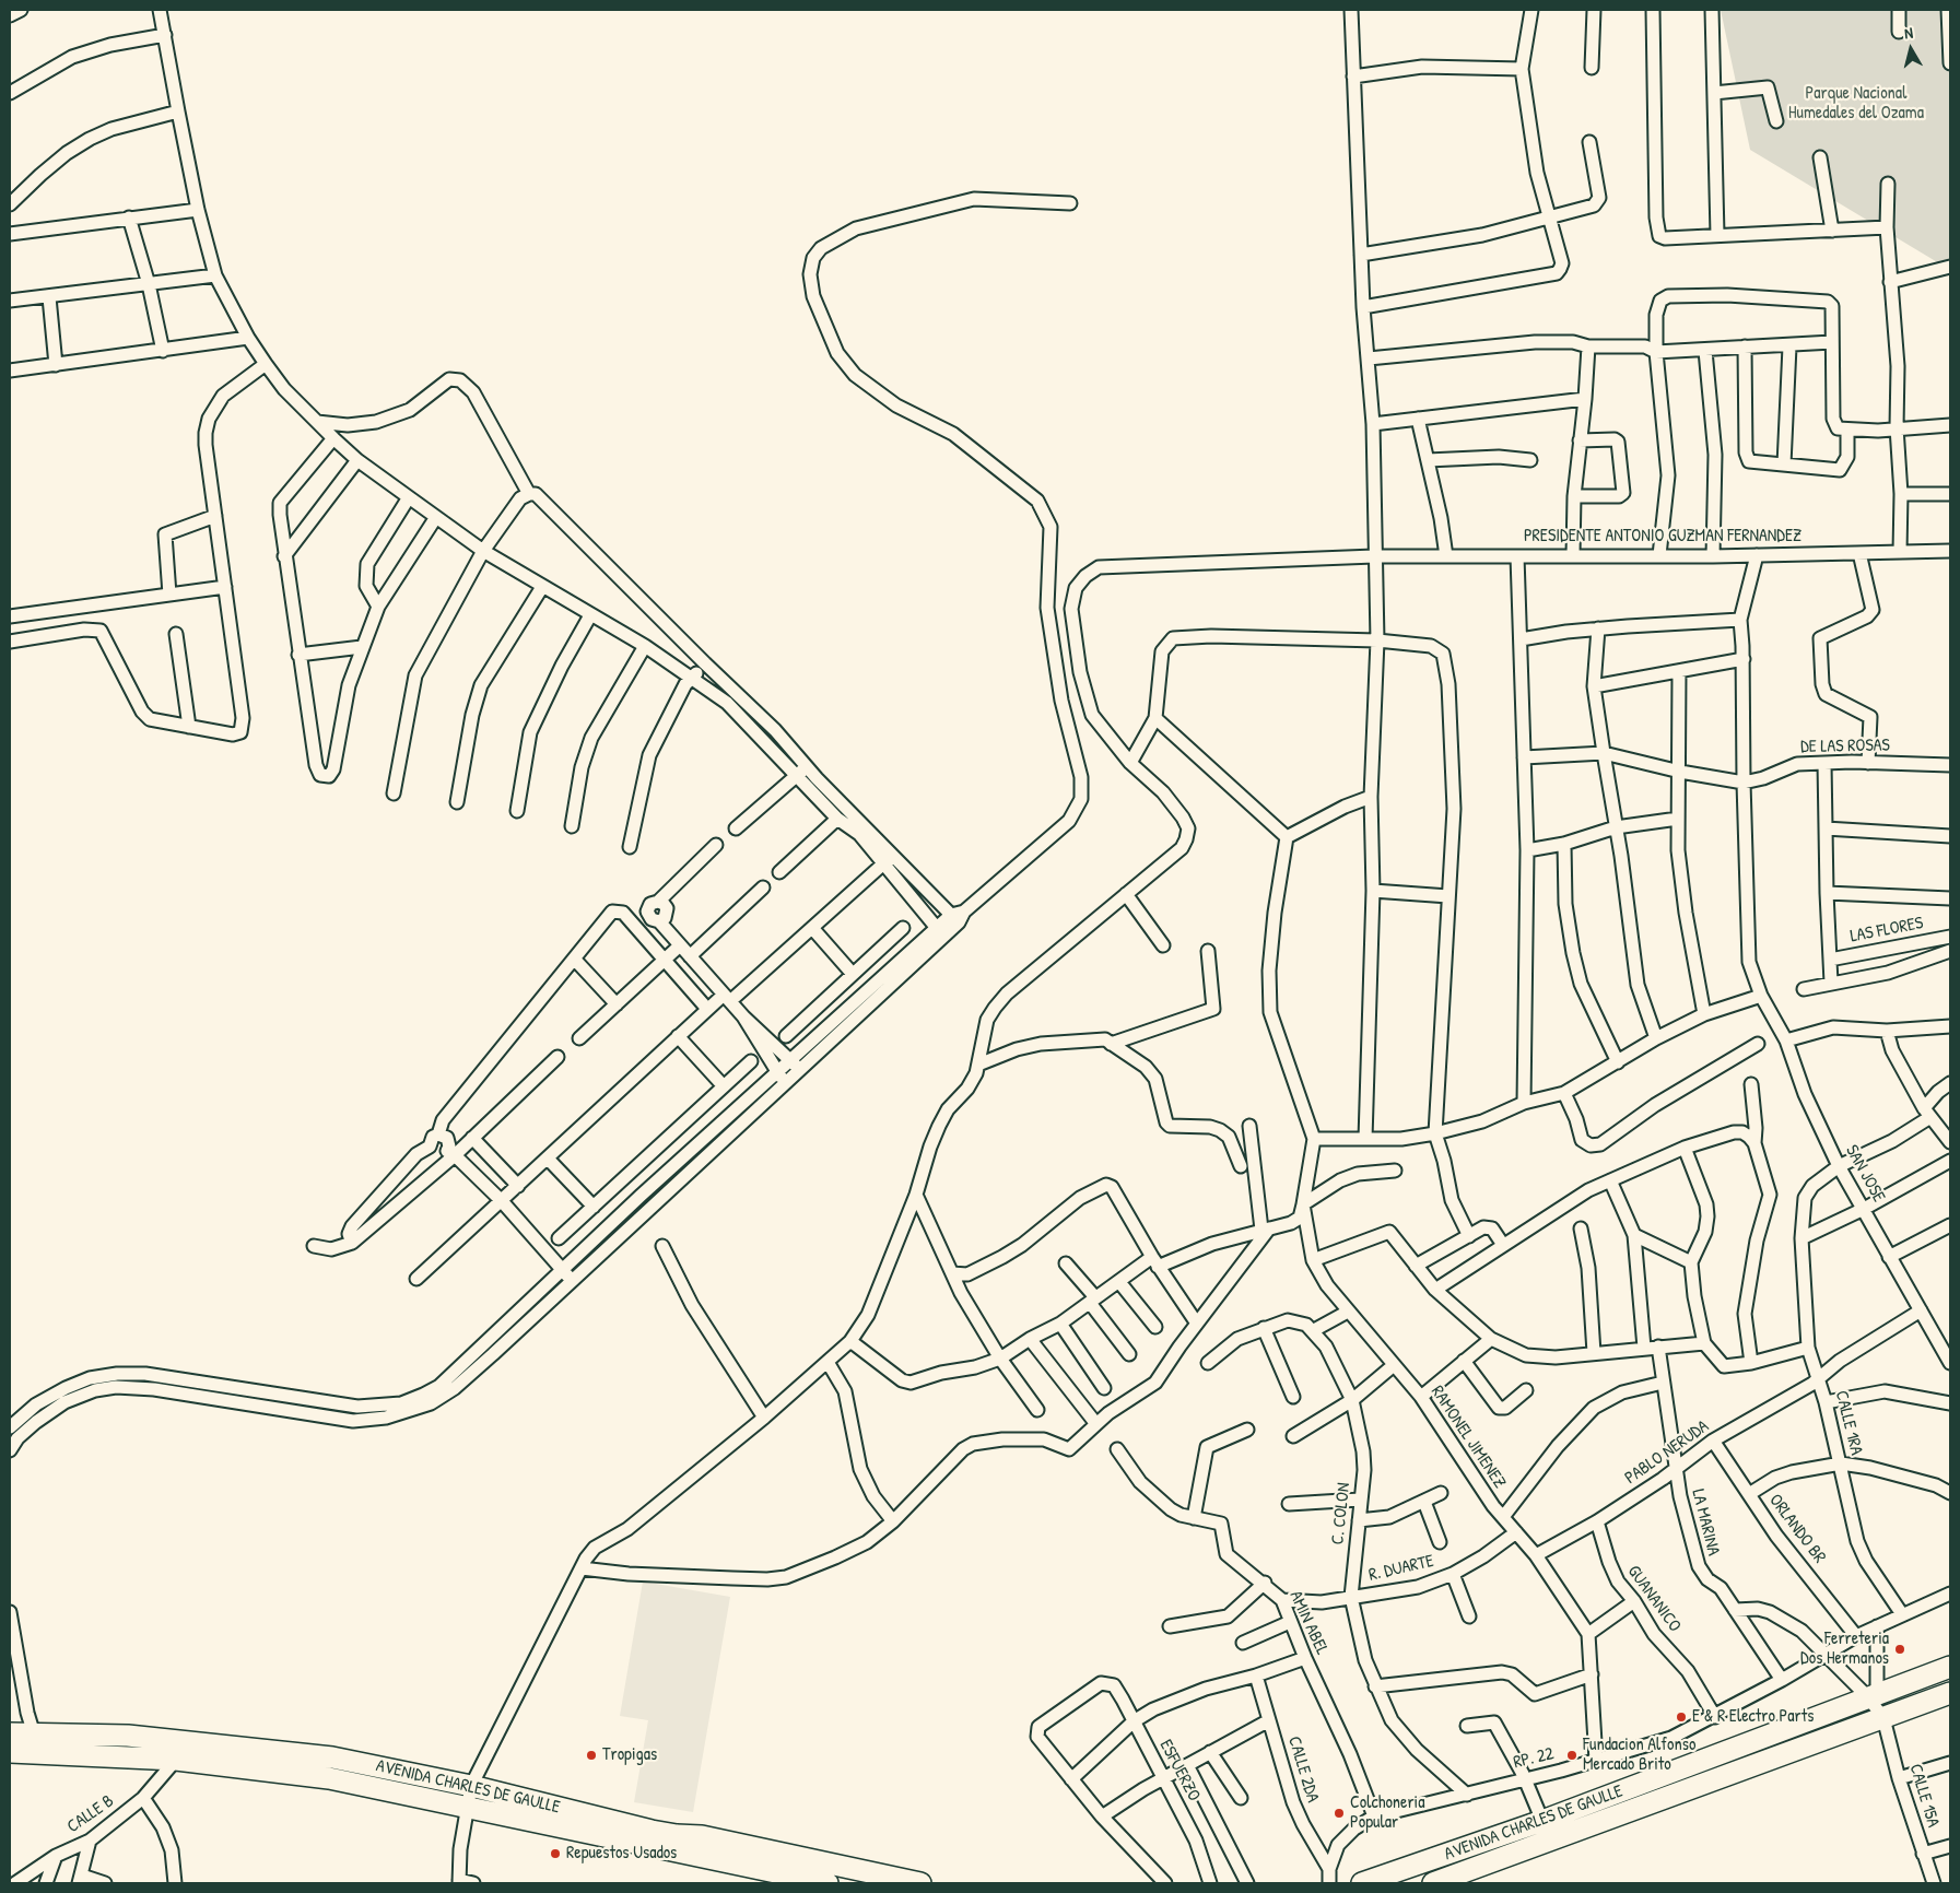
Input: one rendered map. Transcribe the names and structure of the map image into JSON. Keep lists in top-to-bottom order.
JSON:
{
  "streets": {
    "main road": ["AVENIDA CHARLES DE GAULLE"],
    "street": [
      "PRESIDENTE ANTONIO GUZMAN FERNANDEZ",
      "DE LAS ROSAS",
      "LAS FLORES",
      "SAN JOSE",
      "CALLE 1RA",
      "RAMONEL JIMENEZ",
      "PABLO NERUDA",
      "C. COLON",
      "LA MARINA",
      "ORLANDO BR",
      "R. DUARTE",
      "GUANANICO",
      "AMIN ABEL",
      "RP. 22",
      "CALLE 2DA",
      "ESFUERZO",
      "CALLE 15A",
      "CALLE B"
    ]
  },
  "crossings": [
    ["PRESIDENTE ANTONIO GUZMAN FERNANDEZ", "SAN JOSE"],
    ["DE LAS ROSAS", "SAN JOSE"],
    ["SAN JOSE", "CALLE 1RA"],
    ["SAN JOSE", "PABLO NERUDA"],
    ["CALLE 1RA", "PABLO NERUDA"],
    ["CALLE 1RA", "RP. 22"],
    ["RAMONEL JIMENEZ", "PABLO NERUDA"],
    ["RAMONEL JIMENEZ", "R. DUARTE"],
    ["RAMONEL JIMENEZ", "RP. 22"],
    ["PABLO NERUDA", "LA MARINA"],
    ["PABLO NERUDA", "ORLANDO BR"],
    ["PABLO NERUDA", "GUANANICO"],
    ["C. COLON", "R. DUARTE"],
    ["C. COLON", "RP. 22"],
    ["LA MARINA", "RP. 22"],
    ["ORLANDO BR", "RP. 22"],
    ["R. DUARTE", "AMIN ABEL"],
    ["GUANANICO", "RP. 22"],
    ["AMIN ABEL", "RP. 22"],
    ["RP. 22", "CALLE 2DA"],
    ["AVENIDA CHARLES DE GAULLE", "CALLE 15A"],
    ["AVENIDA CHARLES DE GAULLE", "CALLE B"]
  ],
  "parks": ["Parque Nacional Humedales del Ozama"],
  "places": [
    "Ferreteria Dos Hermanos",
    "E & R Electro Parts",
    "Tropigas",
    "Fundacion Alfonso Mercado Brito",
    "Colchoneria Popular",
    "Repuestos Usados"
  ],
  "north": "top"
}
